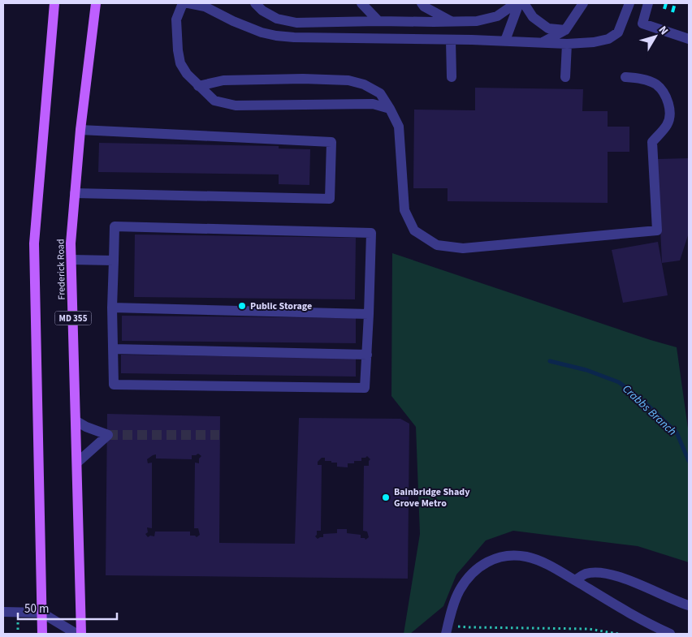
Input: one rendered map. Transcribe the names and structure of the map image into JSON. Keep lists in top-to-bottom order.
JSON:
{
  "streets": {
    "main road": ["Frederick Road", "MD 355"]
  },
  "water": ["Crabbs Branch"],
  "places": ["Public Storage", "Bainbridge Shady Grove Metro"],
  "scale_bar": "50 m",
  "north": "top right"
}
